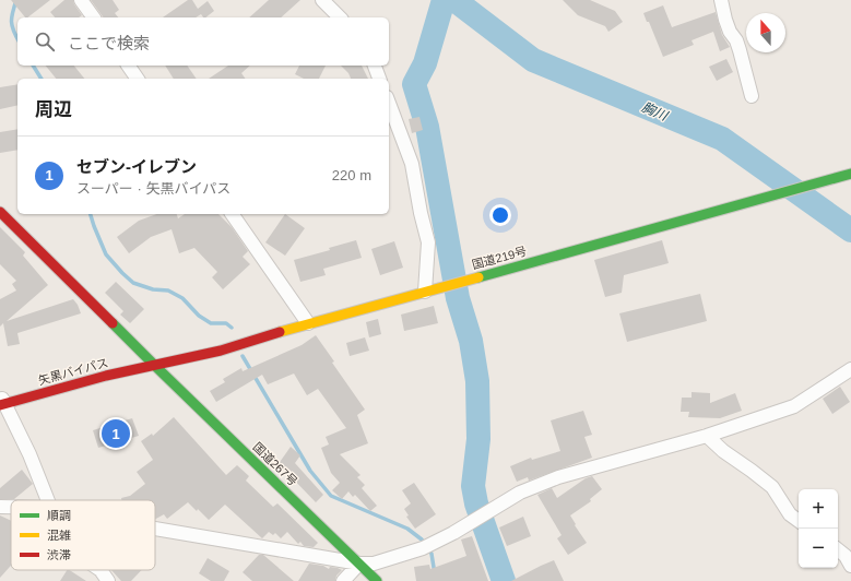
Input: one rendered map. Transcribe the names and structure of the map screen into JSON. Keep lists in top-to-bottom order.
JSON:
{
  "streets": {
    "main road": ["国道219号", "矢黒バイパス", "国道267号"]
  },
  "crossings": [
    ["国道219号", "矢黒バイパス"],
    ["国道219号", "国道267号"],
    ["矢黒バイパス", "国道267号"]
  ],
  "water": ["胸川"],
  "legend": ["順調", "混雑", "渋滞"],
  "north": "top",
  "page": {
    "search": "ここで検索",
    "heading": "周辺",
    "list": [
      {
        "mark": "1",
        "name": "セブン-イレブン",
        "note": "スーパー · 矢黒バイパス",
        "value": "220 m"
      }
    ],
    "pins": "1",
    "map_buttons": ["+", "−"]
  }
}
